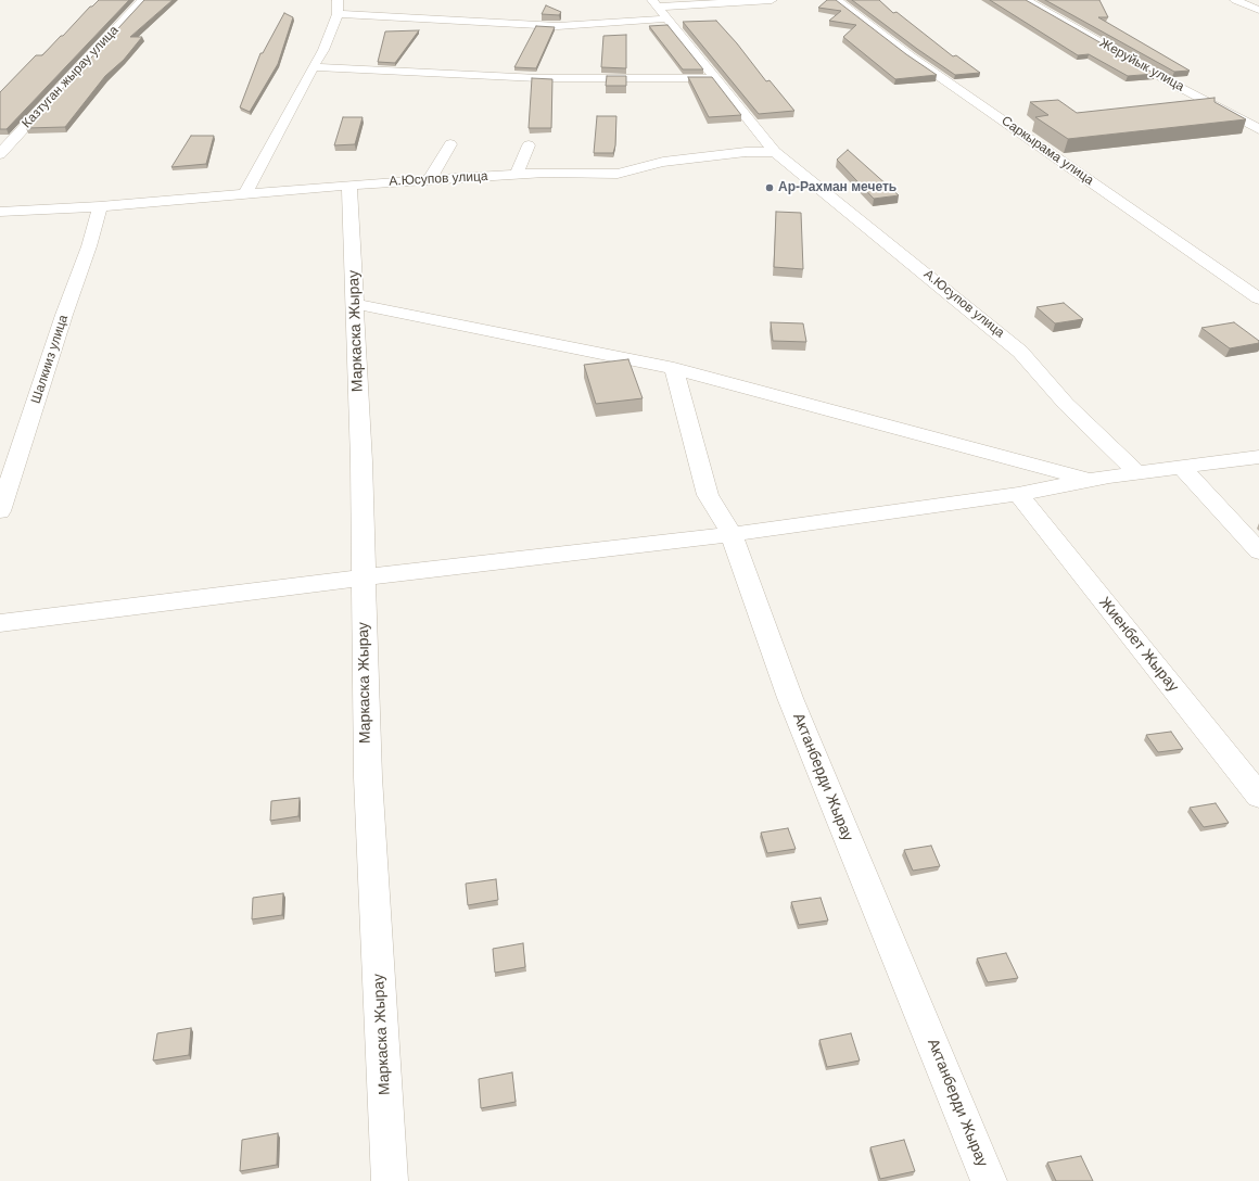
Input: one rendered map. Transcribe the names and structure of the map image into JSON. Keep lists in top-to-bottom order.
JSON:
{
  "streets": {
    "street": [
      "Жеруйык улица",
      "Казтуган жырау улица",
      "Саркырама улица",
      "А.Юсупов улица",
      "Маркаска Жырау",
      "Шалкииз улица",
      "Жиенбет Жырау",
      "Актанберди Жырау"
    ]
  },
  "crossings": [
    ["А.Юсупов улица", "Маркаска Жырау"],
    ["А.Юсупов улица", "Шалкииз улица"]
  ],
  "places": ["Ар-Рахман мечеть"]
}
